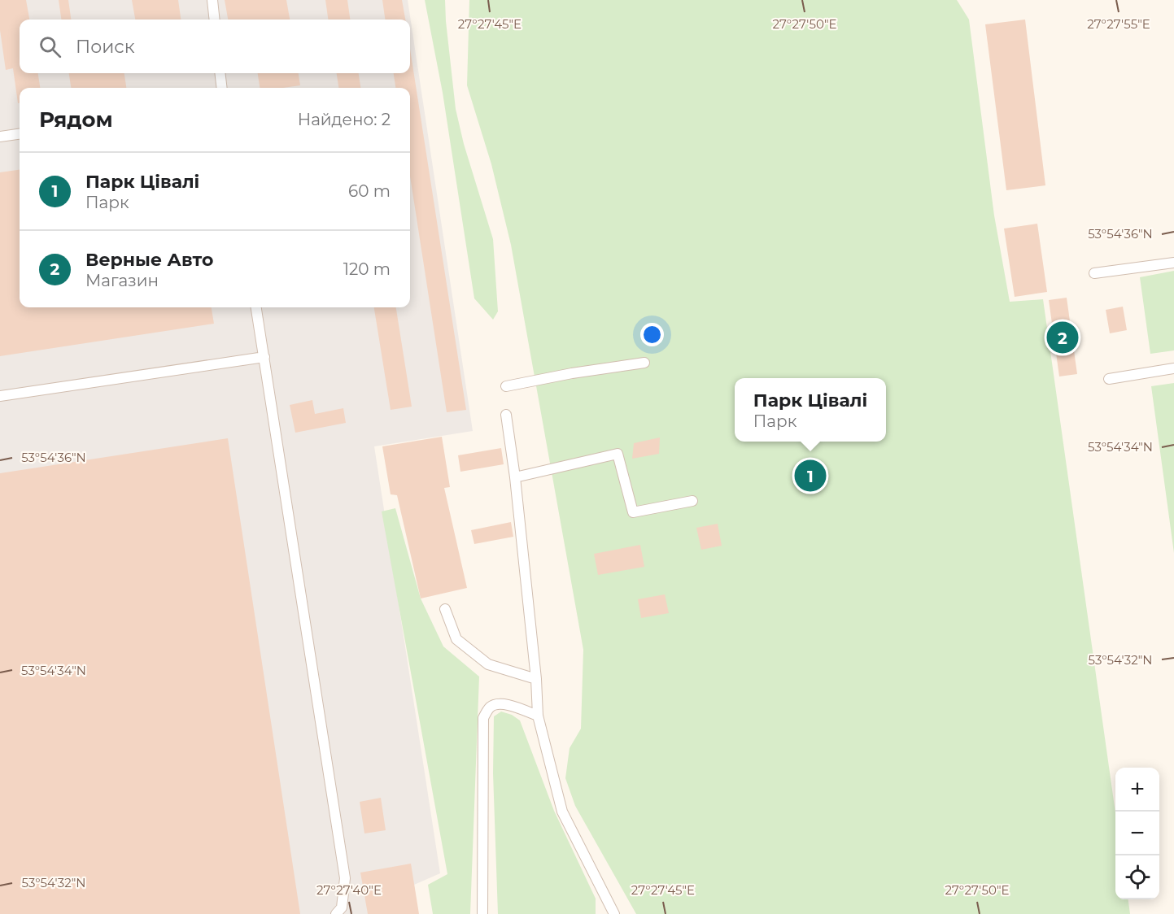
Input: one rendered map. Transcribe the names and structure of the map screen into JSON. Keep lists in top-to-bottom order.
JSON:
{
  "page": {
    "search": "Поиск",
    "heading": ["Рядом", "Найдено: 2"],
    "list": [
      {
        "mark": "1",
        "name": "Парк Цівалі",
        "note": "Парк",
        "value": "60 m"
      },
      {
        "mark": "2",
        "name": "Верные Авто",
        "note": "Магазин",
        "value": "120 m"
      }
    ],
    "pins": ["2", "1"],
    "popup": ["Парк Цівалі", "Парк"],
    "map_buttons": ["+", "−"]
  },
  "coordinates": [
    "27°27'45\"E",
    "27°27'50\"E",
    "27°27'55\"E",
    "53°54'36\"N",
    "53°54'34\"N",
    "53°54'32\"N",
    "27°27'40\"E"
  ]
}
